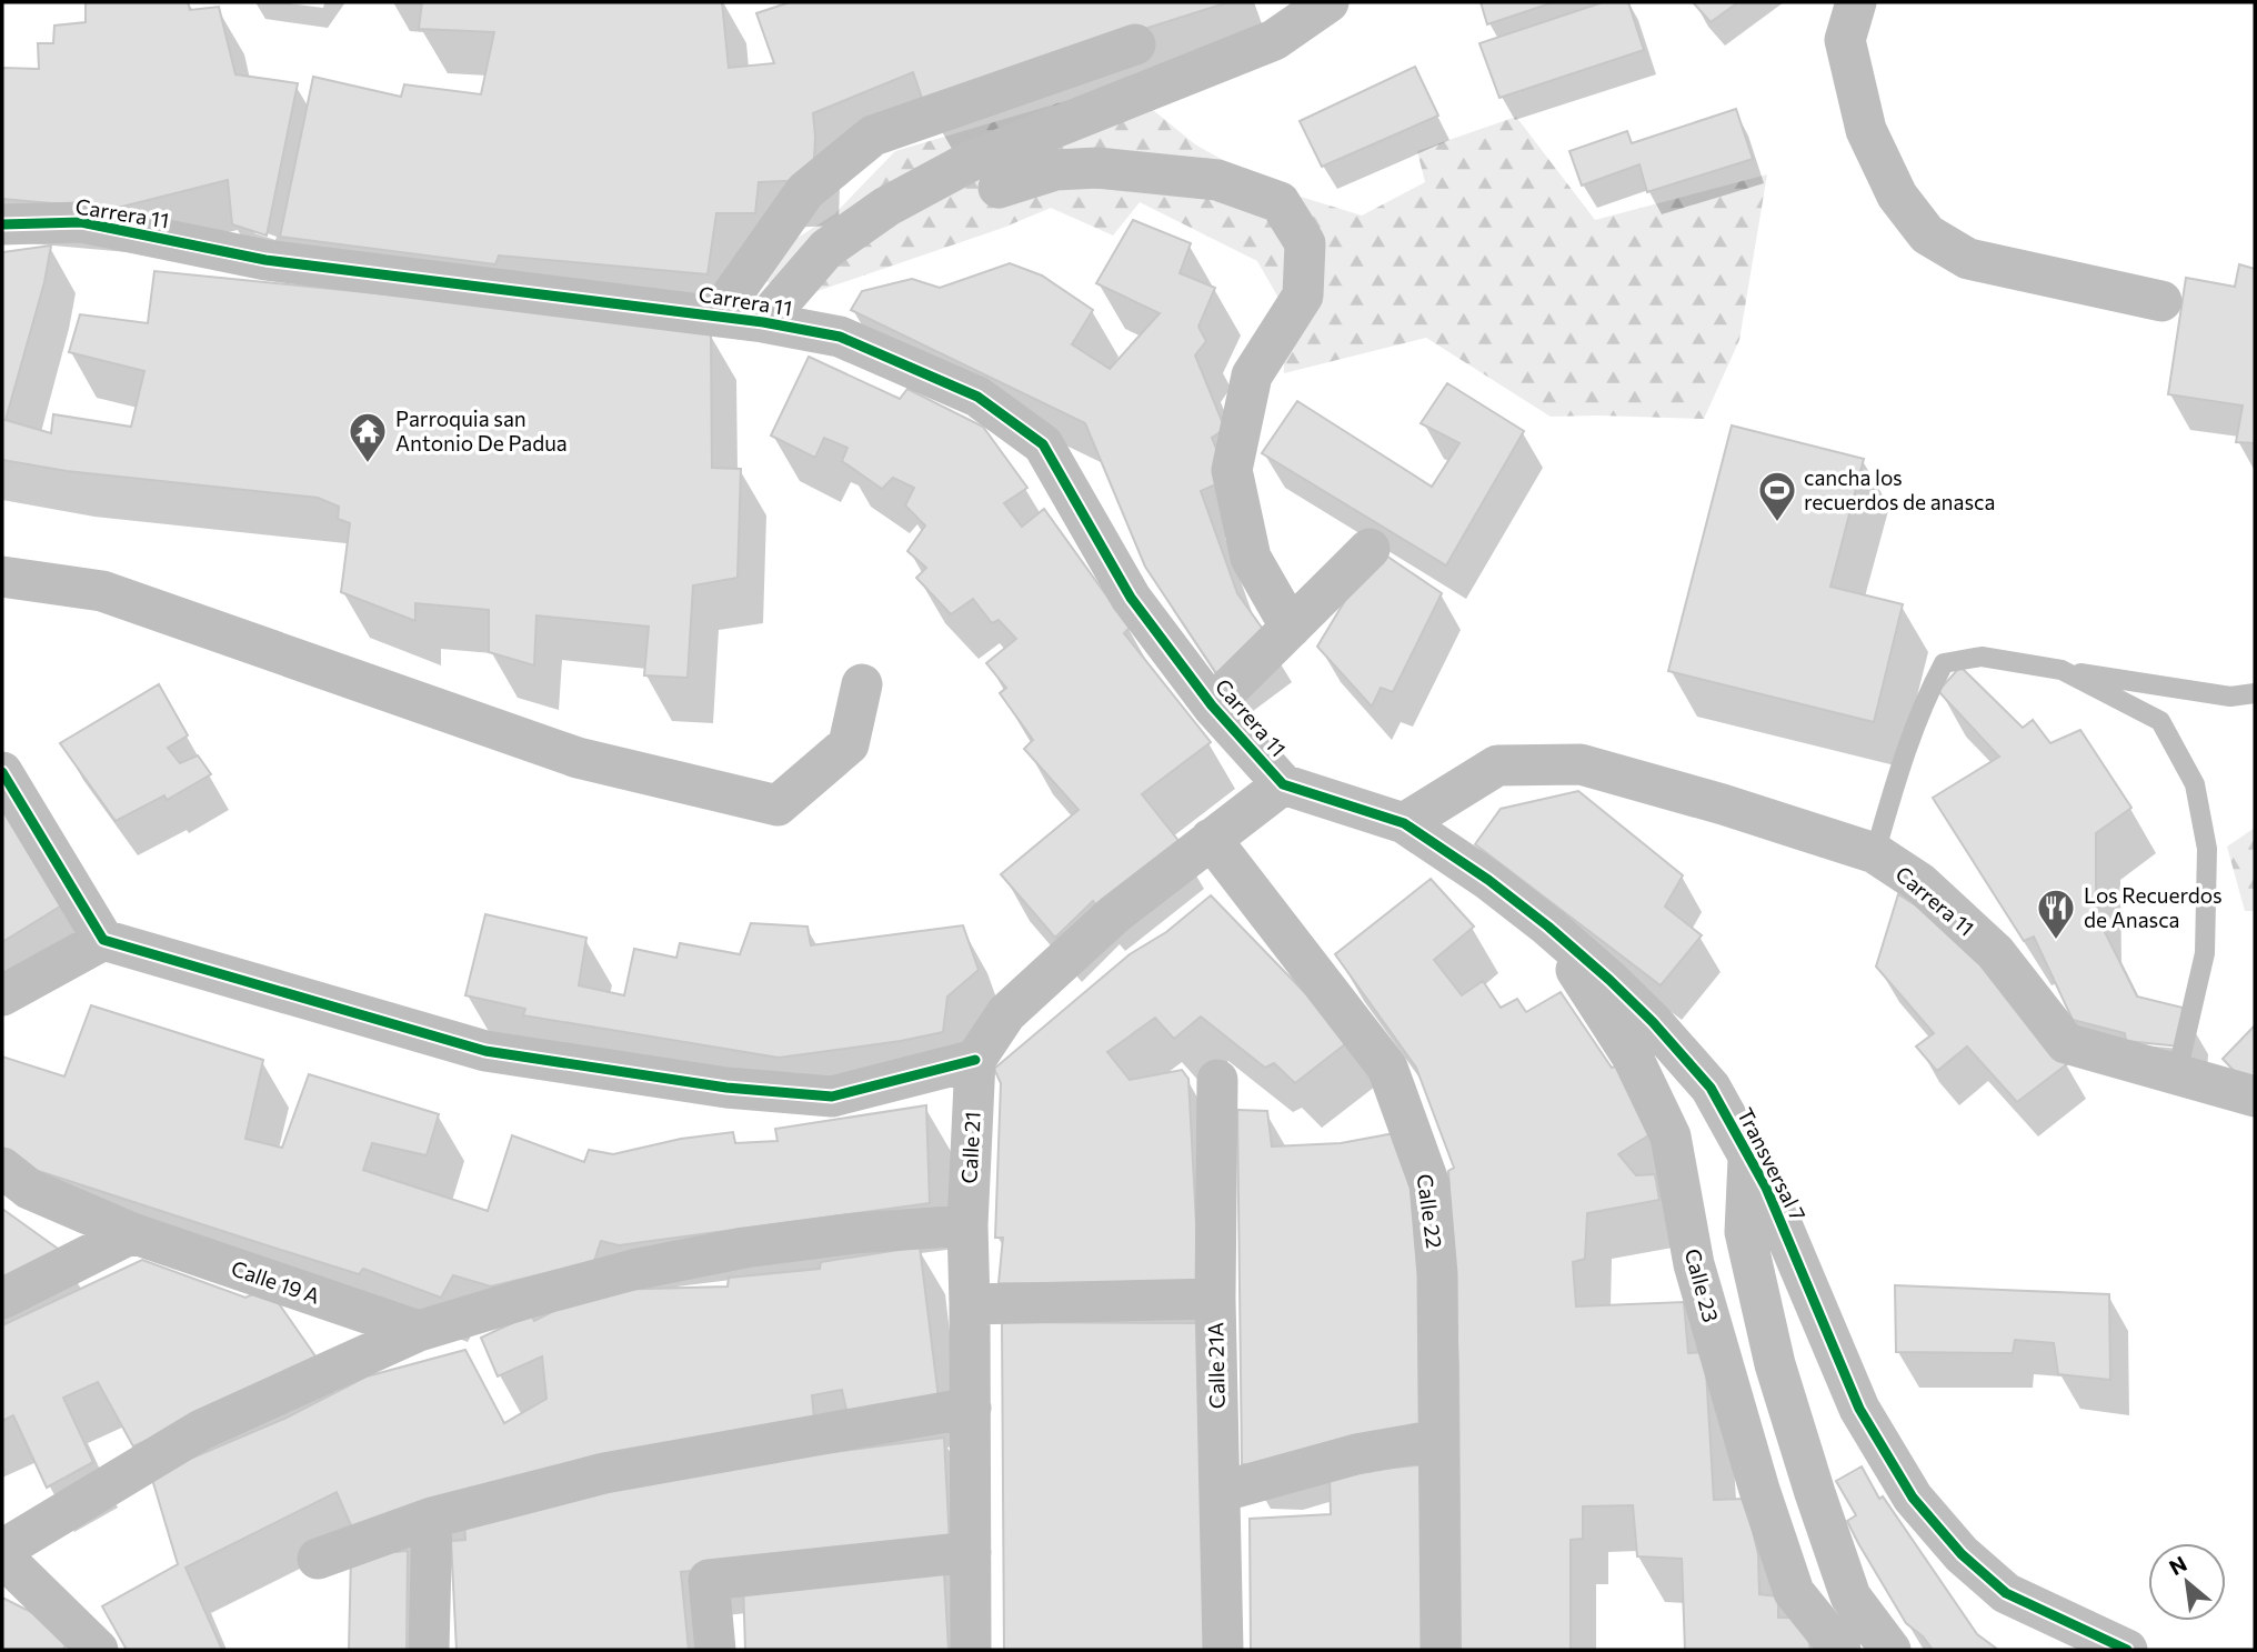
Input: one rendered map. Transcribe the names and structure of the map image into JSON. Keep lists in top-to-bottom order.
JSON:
{
  "streets": {
    "street": [
      "Carrera 11",
      "Calle 21",
      "Transversal 7",
      "Calle 22",
      "Calle 19 A",
      "Calle 23",
      "Calle 21A"
    ]
  },
  "crossings": [
    ["Carrera 11", "Transversal 7"],
    ["Transversal 7", "Calle 23"]
  ],
  "places": {
    "temple": ["Parroquia san Antonio De Padua"],
    "sports": ["cancha los recuerdos de anasca"],
    "restaurant": ["Los Recuerdos de Anasca"]
  },
  "north": "top left"
}
